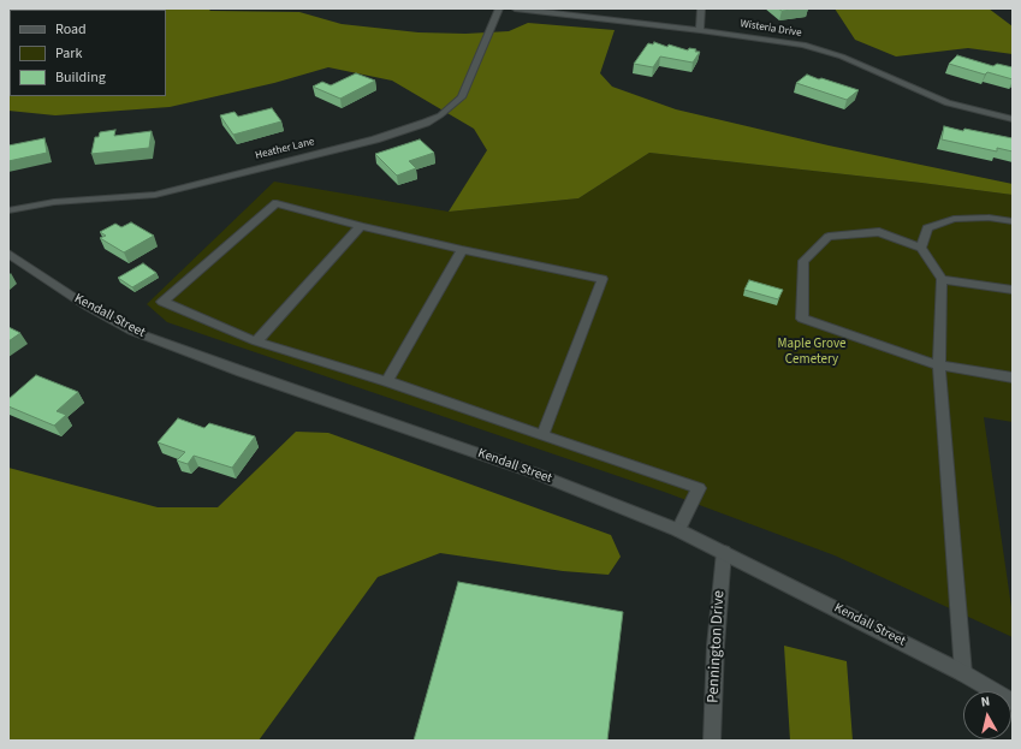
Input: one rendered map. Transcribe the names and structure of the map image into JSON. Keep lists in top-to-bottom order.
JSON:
{
  "streets": {
    "street": [
      "Wisteria Drive",
      "Heather Lane",
      "Kendall Street",
      "Pennington Drive"
    ]
  },
  "crossings": [
    ["Kendall Street", "Pennington Drive"]
  ],
  "parks": ["Maple Grove Cemetery"],
  "legend": ["Road", "Park", "Building"],
  "north": "top"
}
